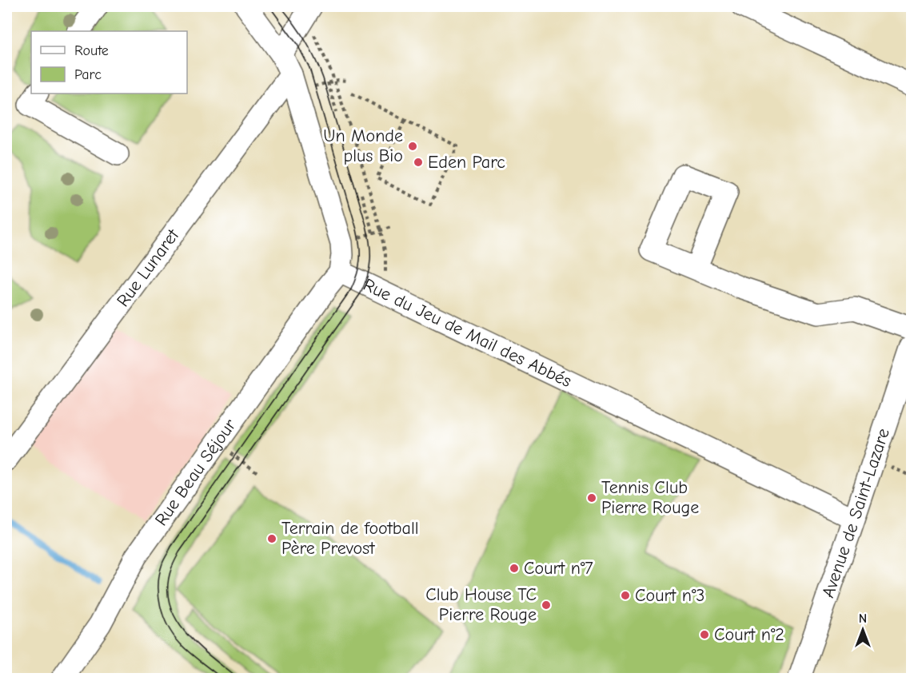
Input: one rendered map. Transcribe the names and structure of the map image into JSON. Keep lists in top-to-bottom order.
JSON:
{
  "streets": {
    "street": [
      "Rue Lunaret",
      "Rue du Jeu de Mail des Abbés",
      "Rue Beau Séjour",
      "Avenue de Saint-Lazare"
    ]
  },
  "crossings": [
    ["Rue du Jeu de Mail des Abbés", "Rue Beau Séjour"],
    ["Rue du Jeu de Mail des Abbés", "Avenue de Saint-Lazare"]
  ],
  "places": [
    "Un Monde plus Bio",
    "Eden Parc",
    "Tennis Club Pierre Rouge",
    "Terrain de football Père Prevost",
    "Court n°7",
    "Court n°3",
    "Club House TC Pierre Rouge",
    "Court n°2"
  ],
  "legend": ["Route", "Parc"],
  "north": "top"
}
